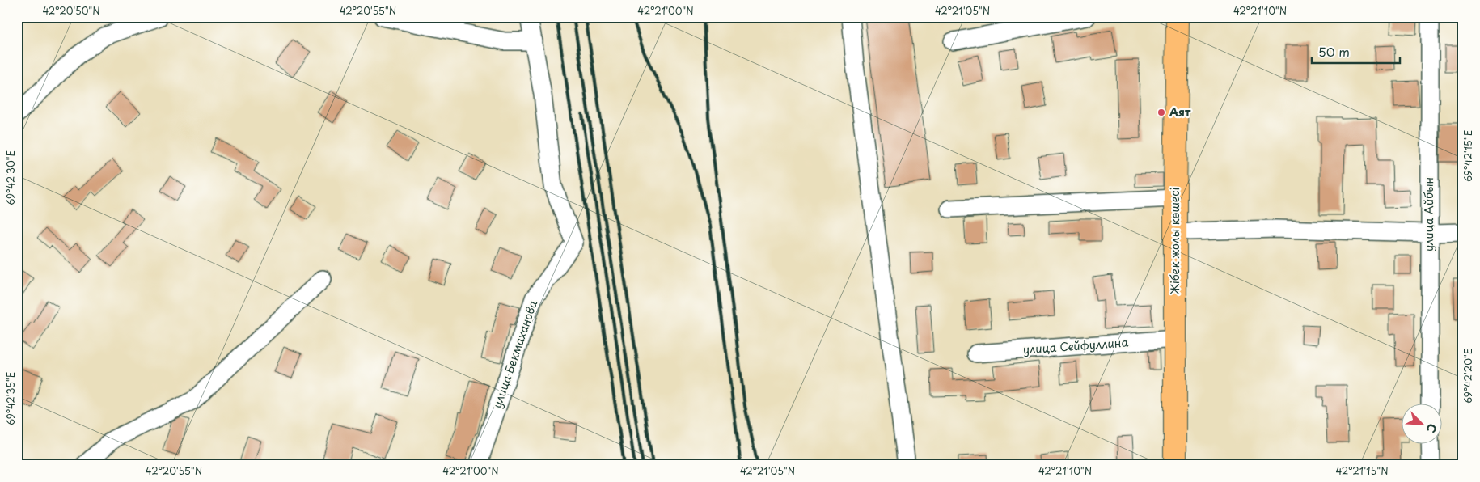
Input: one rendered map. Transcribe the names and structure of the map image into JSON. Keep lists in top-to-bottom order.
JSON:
{
  "streets": {
    "main road": ["Жібек жолы көшесі"],
    "street": ["улица Айбын", "улица Сейфуллина", "улица Бекмаханова"]
  },
  "crossings": [
    ["Жібек жолы көшесі", "улица Сейфуллина"]
  ],
  "places": ["Аят"],
  "scale_bar": "50 m",
  "north": "bottom right",
  "coordinates": [
    "42°20'50\"N",
    "42°20'55\"N",
    "42°21'00\"N",
    "42°21'05\"N",
    "42°21'10\"N",
    "69°42'15\"E",
    "69°42'30\"E",
    "69°42'20\"E",
    "69°42'35\"E",
    "42°21'15\"N"
  ]
}
